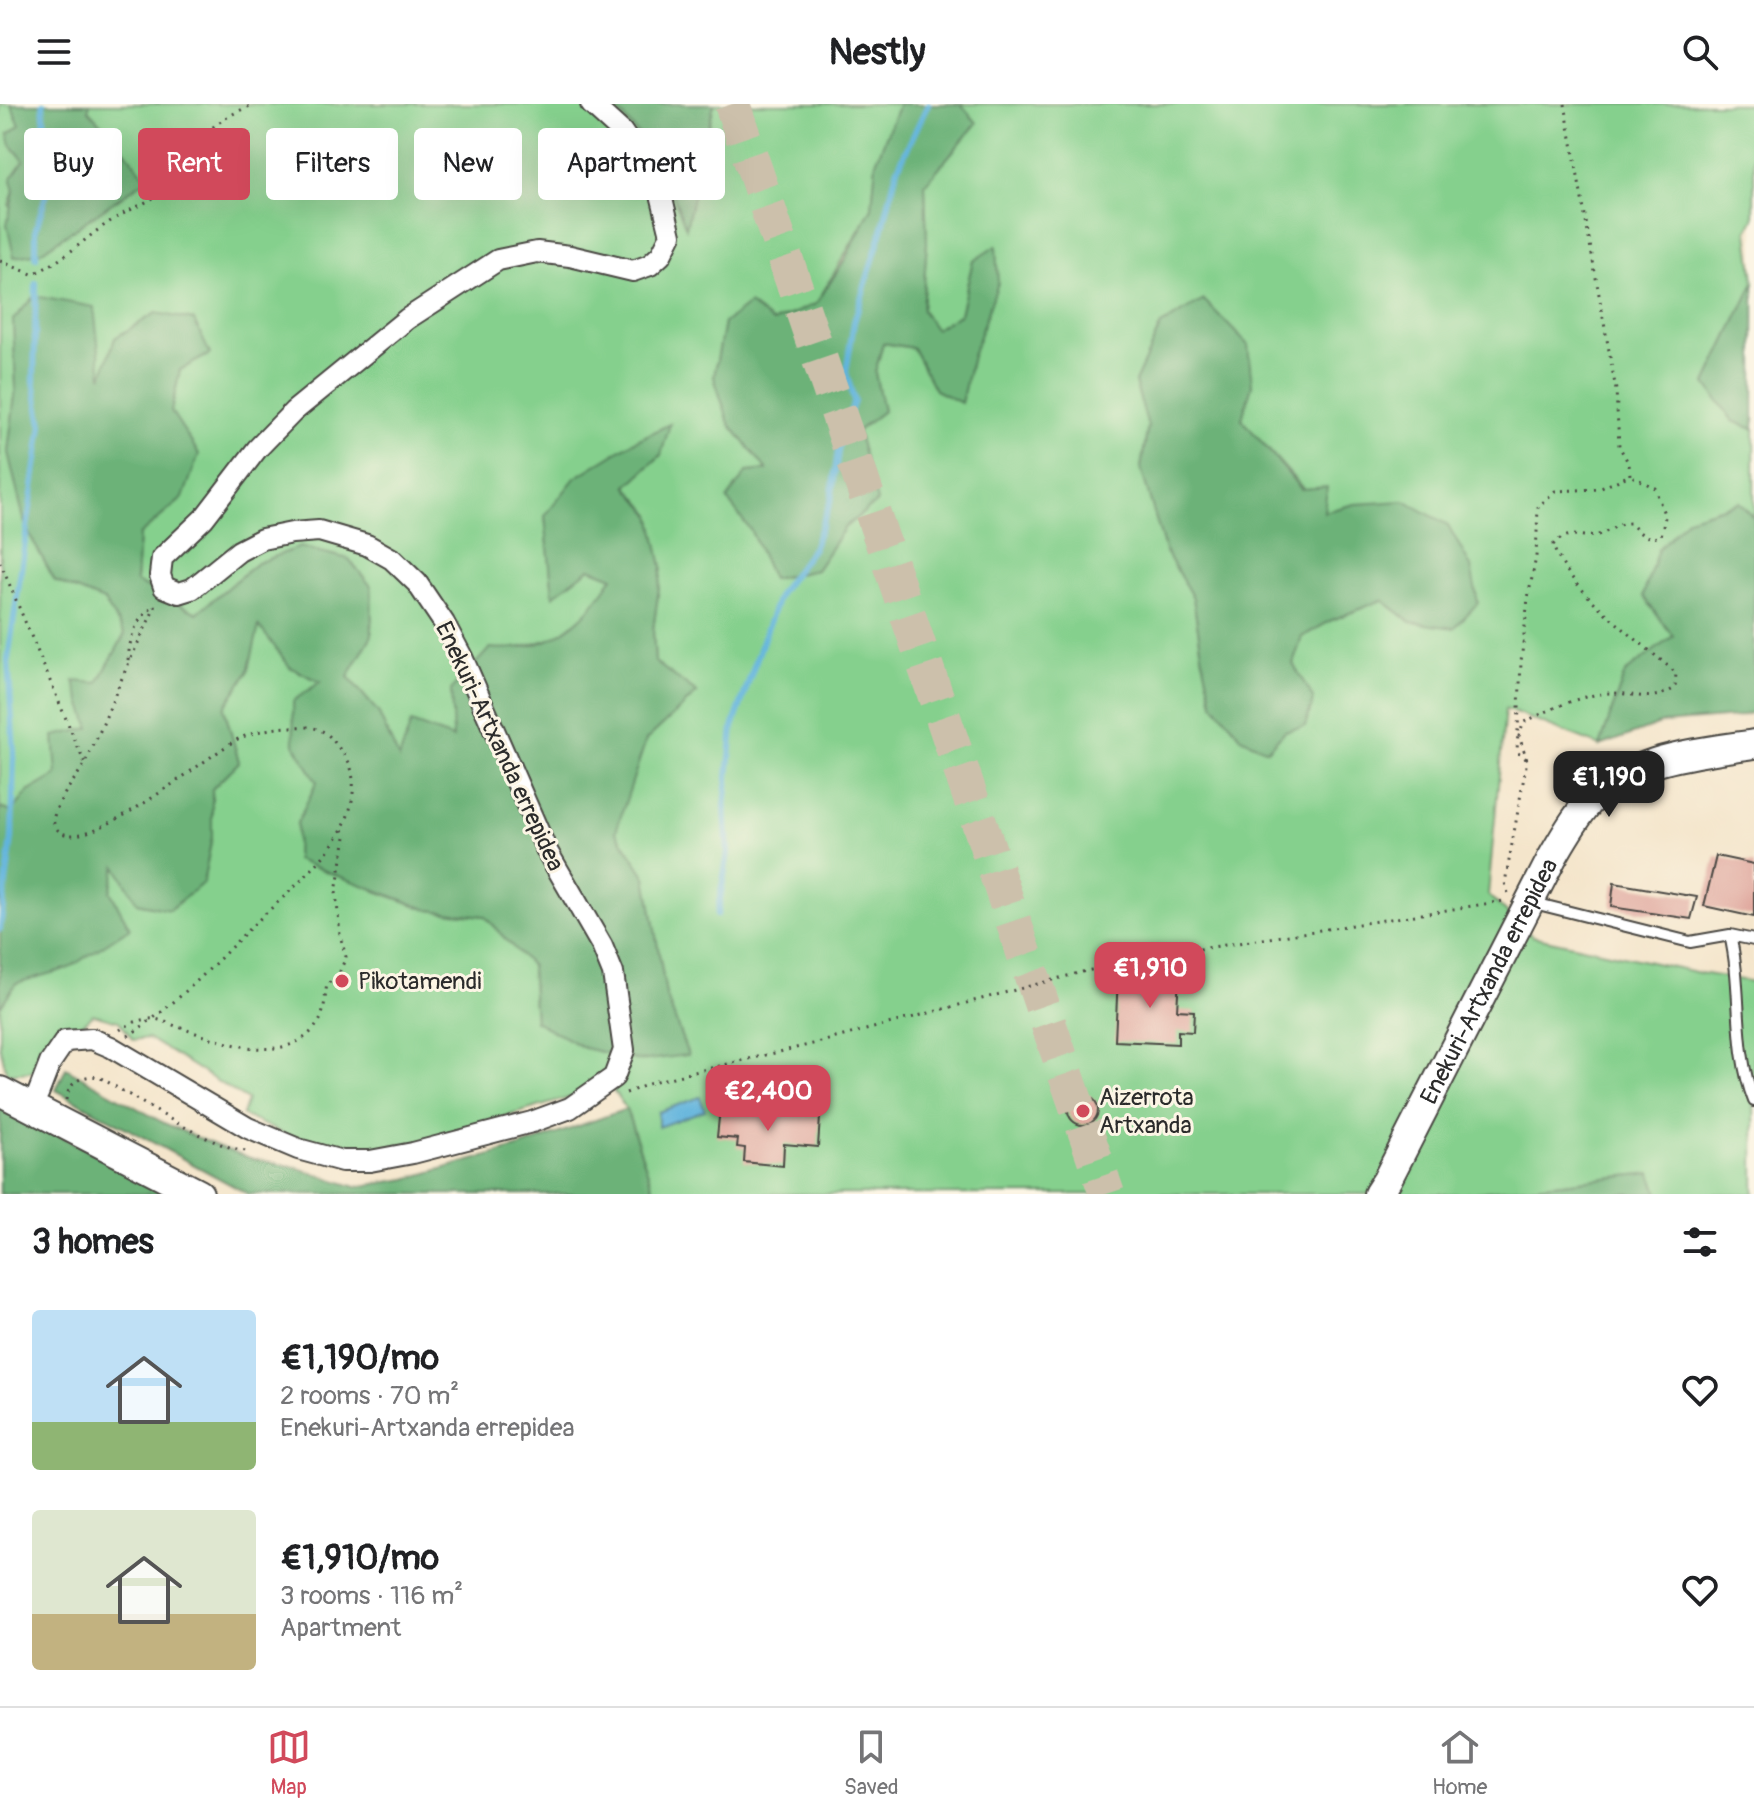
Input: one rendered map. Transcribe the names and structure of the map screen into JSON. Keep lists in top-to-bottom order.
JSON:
{
  "streets": {
    "street": ["Enekuri-Artxanda errepidea"]
  },
  "places": ["Pikotamendi", "Aizerrota Artxanda"],
  "page": {
    "header": "Nestly",
    "chip": [
      "Buy",
      "Rent",
      "Filters",
      "New",
      "Apartment"
    ],
    "price": ["€1,190", "€1,910", "€2,400"],
    "heading": "3 homes",
    "list": [
      {
        "name": "€1,190/mo",
        "note": "2 rooms · 70 m² · Enekuri-Artxanda errepidea"
      },
      {
        "name": "€1,910/mo",
        "note": "3 rooms · 116 m² · Apartment"
      }
    ],
    "tabs": ["Map", "Saved", "Home"]
  }
}
